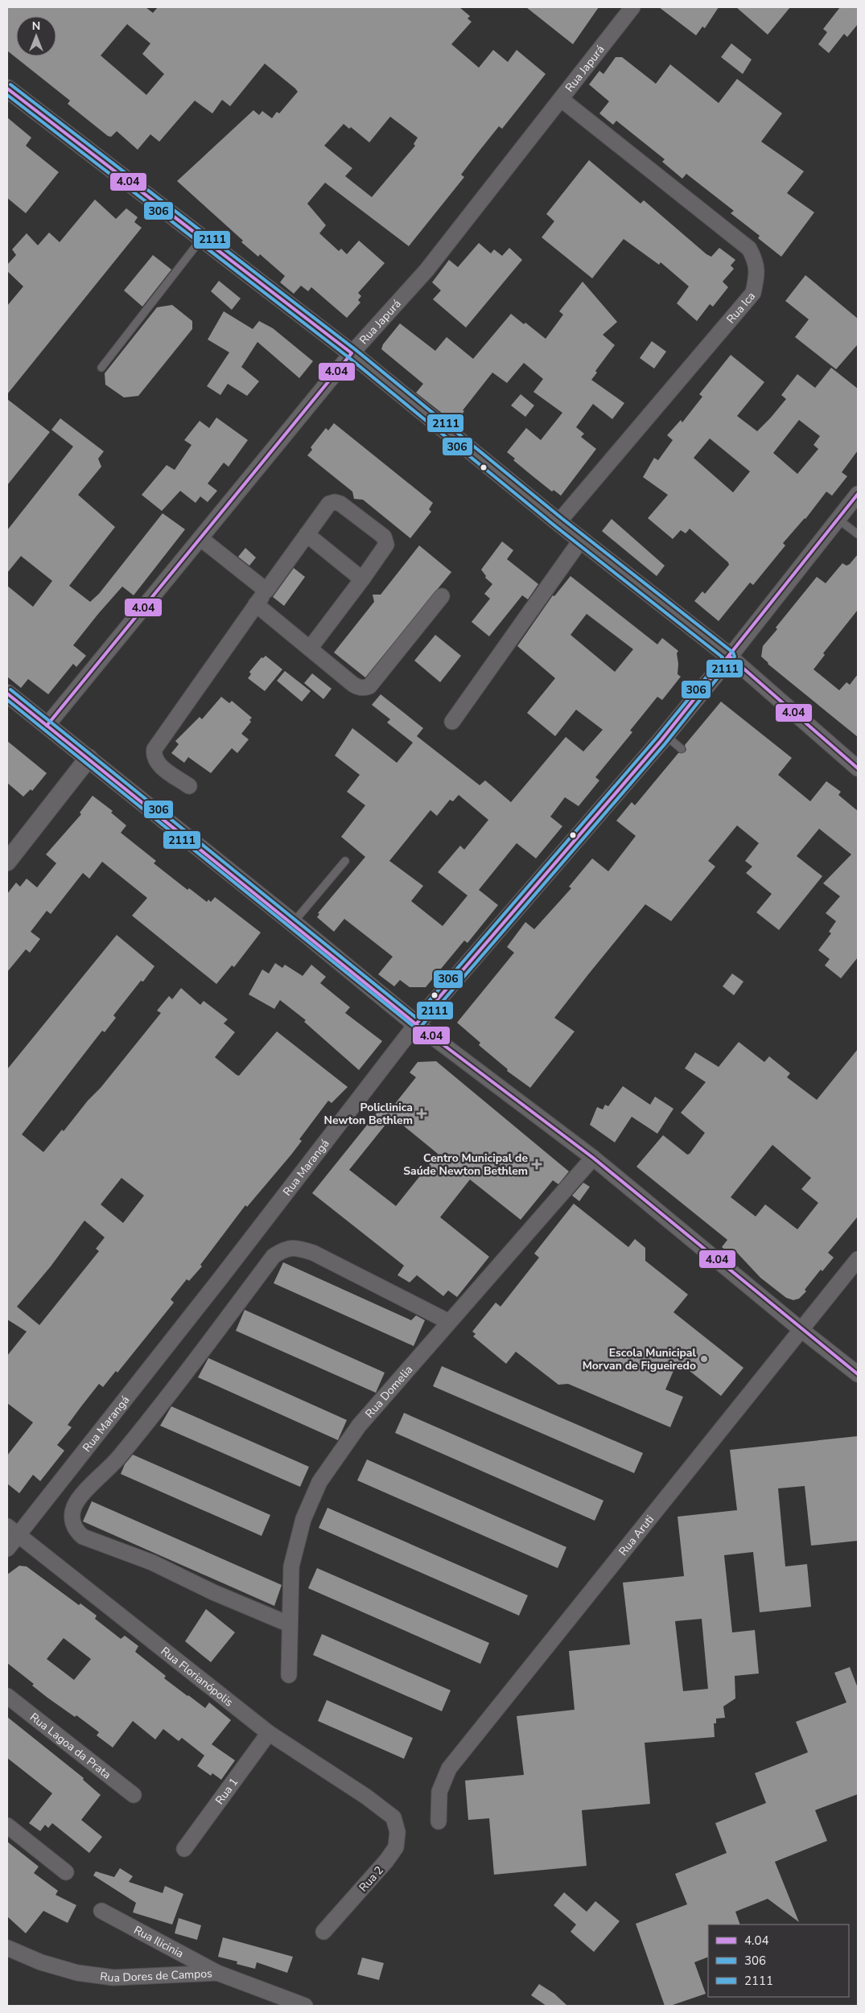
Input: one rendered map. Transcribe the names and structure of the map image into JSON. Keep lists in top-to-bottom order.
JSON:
{
  "streets": {
    "street": [
      "Rua Japurá",
      "Rua Ica",
      "Rua Marangá",
      "Rua Domelia",
      "Rua Aruti",
      "Rua Florianópolis",
      "Rua Lagoa da Prata",
      "Rua 1",
      "Rua 2",
      "Rua Ilicinia",
      "Rua Dores de Campos"
    ]
  },
  "crossings": [
    ["Rua Japurá", "Rua Ica"],
    ["Rua Marangá", "Rua Florianópolis"],
    ["Rua Florianópolis", "Rua 1"],
    ["Rua Florianópolis", "Rua 2"],
    ["Rua Ilicinia", "Rua Dores de Campos"]
  ],
  "places": {
    "health": ["Policlinica Newton Bethlem", "Centro Municipal de Saúde Newton Bethlem"],
    "other": ["Escola Municipal Morvan de Figueiredo"]
  },
  "lines": ["transit line 2111", "transit line 4.04", "transit line 306"],
  "legend": ["4.04", "306", "2111"],
  "north": "top"
}
